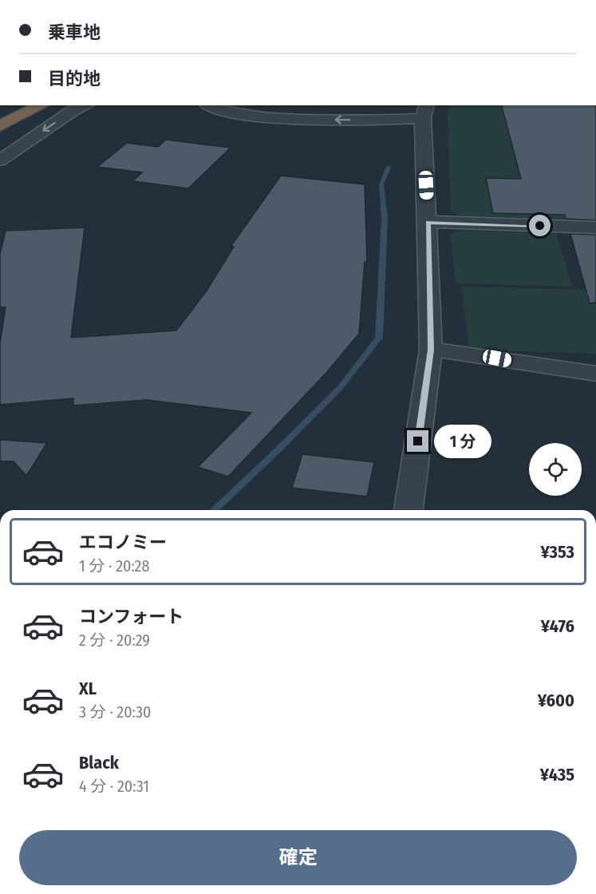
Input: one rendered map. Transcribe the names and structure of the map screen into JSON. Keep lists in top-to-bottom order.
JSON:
{
  "page": {
    "banner": ["乗車地", "目的地"],
    "bubble": "1 分",
    "list": [
      {
        "name": "エコノミー",
        "note": "1 分 · 20:28",
        "value": "¥353"
      },
      {
        "name": "コンフォート",
        "note": "2 分 · 20:29",
        "value": "¥476"
      },
      {
        "name": "XL",
        "note": "3 分 · 20:30",
        "value": "¥600"
      },
      {
        "name": "Black",
        "note": "4 分 · 20:31",
        "value": "¥435"
      }
    ],
    "buttons": "確定"
  }
}
